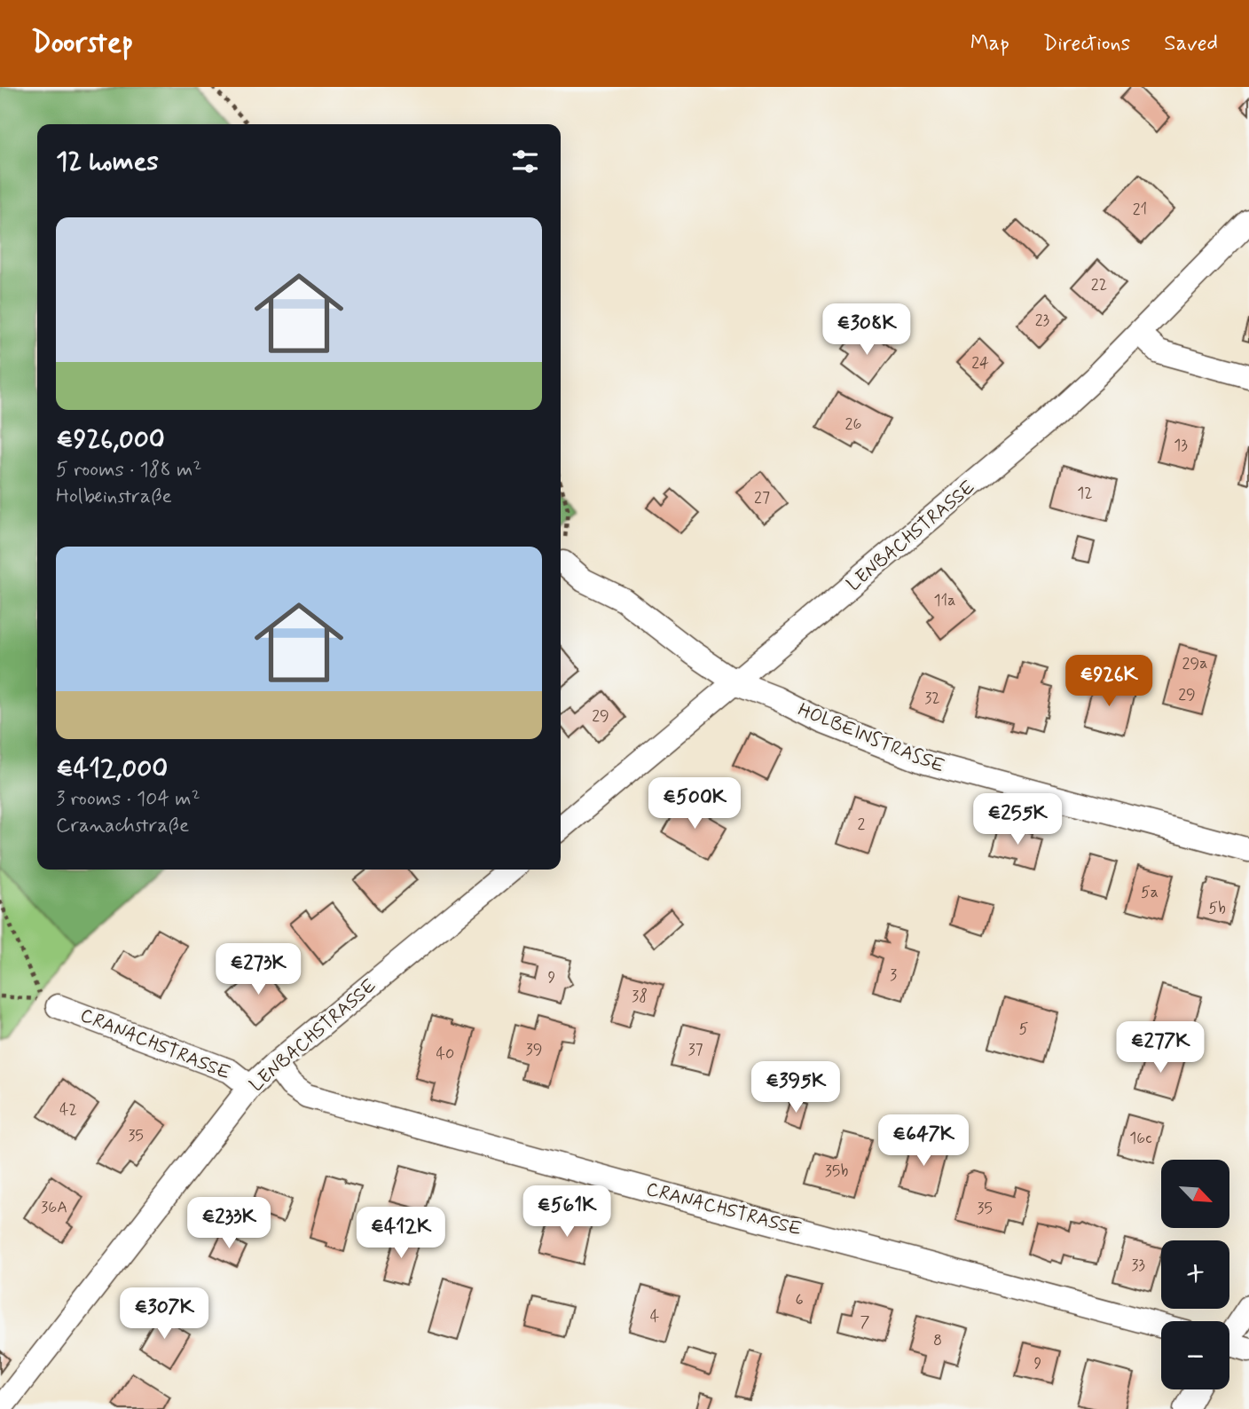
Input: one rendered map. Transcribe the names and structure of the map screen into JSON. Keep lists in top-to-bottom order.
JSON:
{
  "streets": {
    "street": ["LENBACHSTRASSE", "HOLBEINSTRASSE", "CRANACHSTRASSE"]
  },
  "crossings": [
    ["LENBACHSTRASSE", "HOLBEINSTRASSE"],
    ["LENBACHSTRASSE", "CRANACHSTRASSE"]
  ],
  "house_numbers": [
    "21",
    "22",
    "23",
    "24",
    "26",
    "13",
    "12",
    "27",
    "11a",
    "29a",
    "29",
    "32",
    "29",
    "2",
    "5a",
    "5b",
    "3",
    "9",
    "38",
    "5",
    "39",
    "37",
    "40",
    "42",
    "35",
    "16c",
    "35b",
    "36A",
    "35",
    "33",
    "6",
    "4",
    "7",
    "8",
    "9"
  ],
  "north": "bottom right",
  "page": {
    "header": "Doorstep",
    "nav": ["Map", "Directions", "Saved"],
    "heading": "12 homes",
    "list": [
      {
        "name": "€926,000",
        "note": "5 rooms · 188 m² · Holbeinstraße"
      },
      {
        "name": "€412,000",
        "note": "3 rooms · 104 m² · Cranachstraße"
      }
    ],
    "price": [
      "€308K",
      "€926K",
      "€500K",
      "€255K",
      "€273K",
      "€277K",
      "€395K",
      "€647K",
      "€561K",
      "€233K",
      "€412K",
      "€307K"
    ],
    "map_buttons": ["+", "−"]
  }
}
